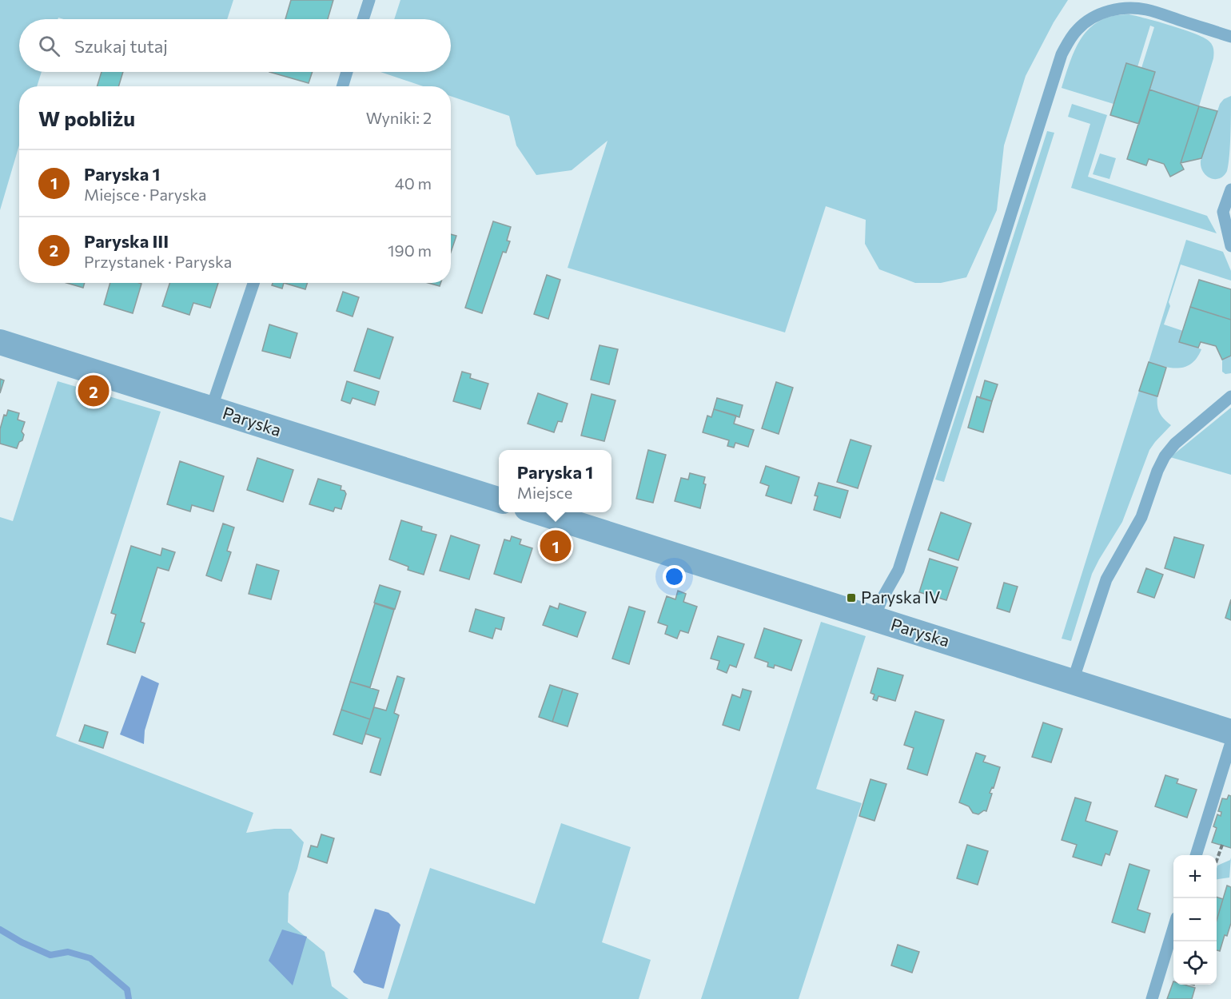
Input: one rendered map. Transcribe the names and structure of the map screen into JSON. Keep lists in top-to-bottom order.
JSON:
{
  "streets": {
    "street": ["Paryska"]
  },
  "places": {
    "transit": ["Paryska IV"]
  },
  "page": {
    "search": "Szukaj tutaj",
    "heading": ["W pobliżu", "Wyniki: 2"],
    "list": [
      {
        "mark": "1",
        "name": "Paryska 1",
        "note": "Miejsce · Paryska",
        "value": "40 m"
      },
      {
        "mark": "2",
        "name": "Paryska III",
        "note": "Przystanek · Paryska",
        "value": "190 m"
      }
    ],
    "pins": ["2", "1"],
    "popup": ["Paryska 1", "Miejsce"],
    "map_buttons": ["+", "−"]
  }
}
